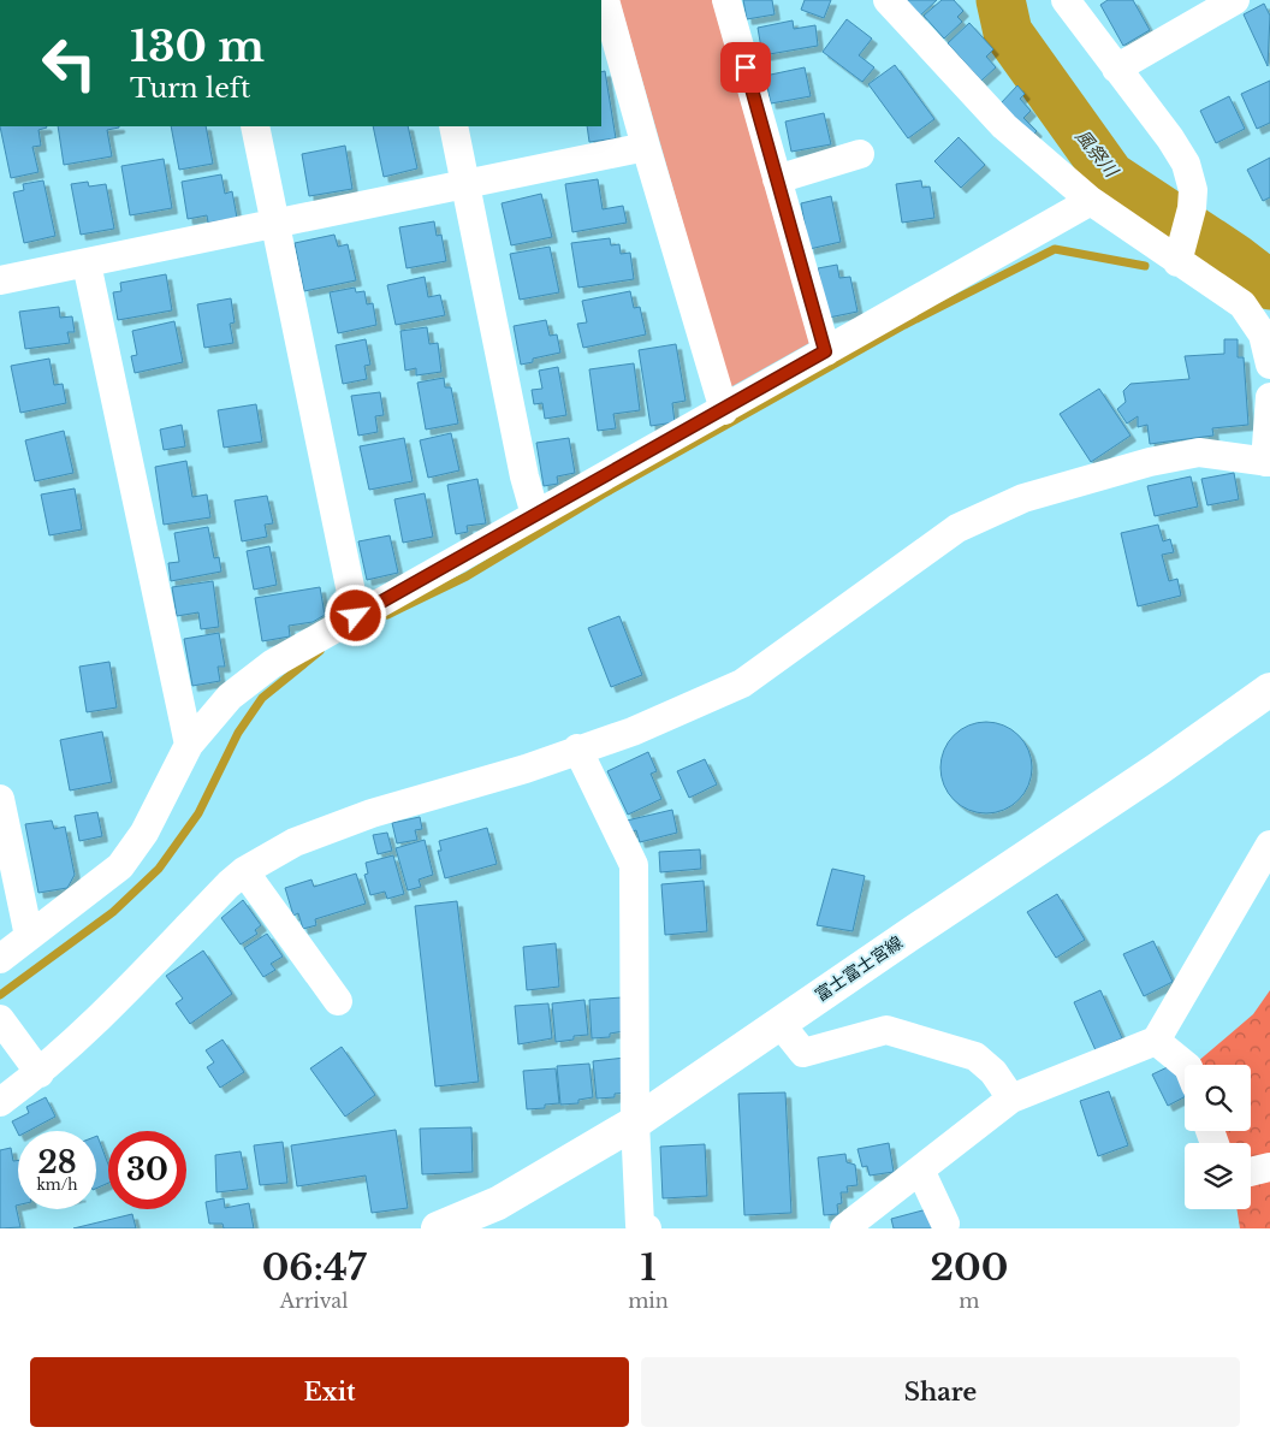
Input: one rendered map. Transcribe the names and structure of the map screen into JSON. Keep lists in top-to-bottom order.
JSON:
{
  "streets": {
    "main road": ["富士富士宮線"]
  },
  "water": ["風祭川"],
  "page": {
    "turn": ["130 m", "Turn left"],
    "speed": "28 km/h",
    "limit": "30",
    "eta": [
      "06:47",
      "Arrival",
      "1",
      "min",
      "200",
      "m"
    ],
    "buttons": ["Exit", "Share"]
  }
}
